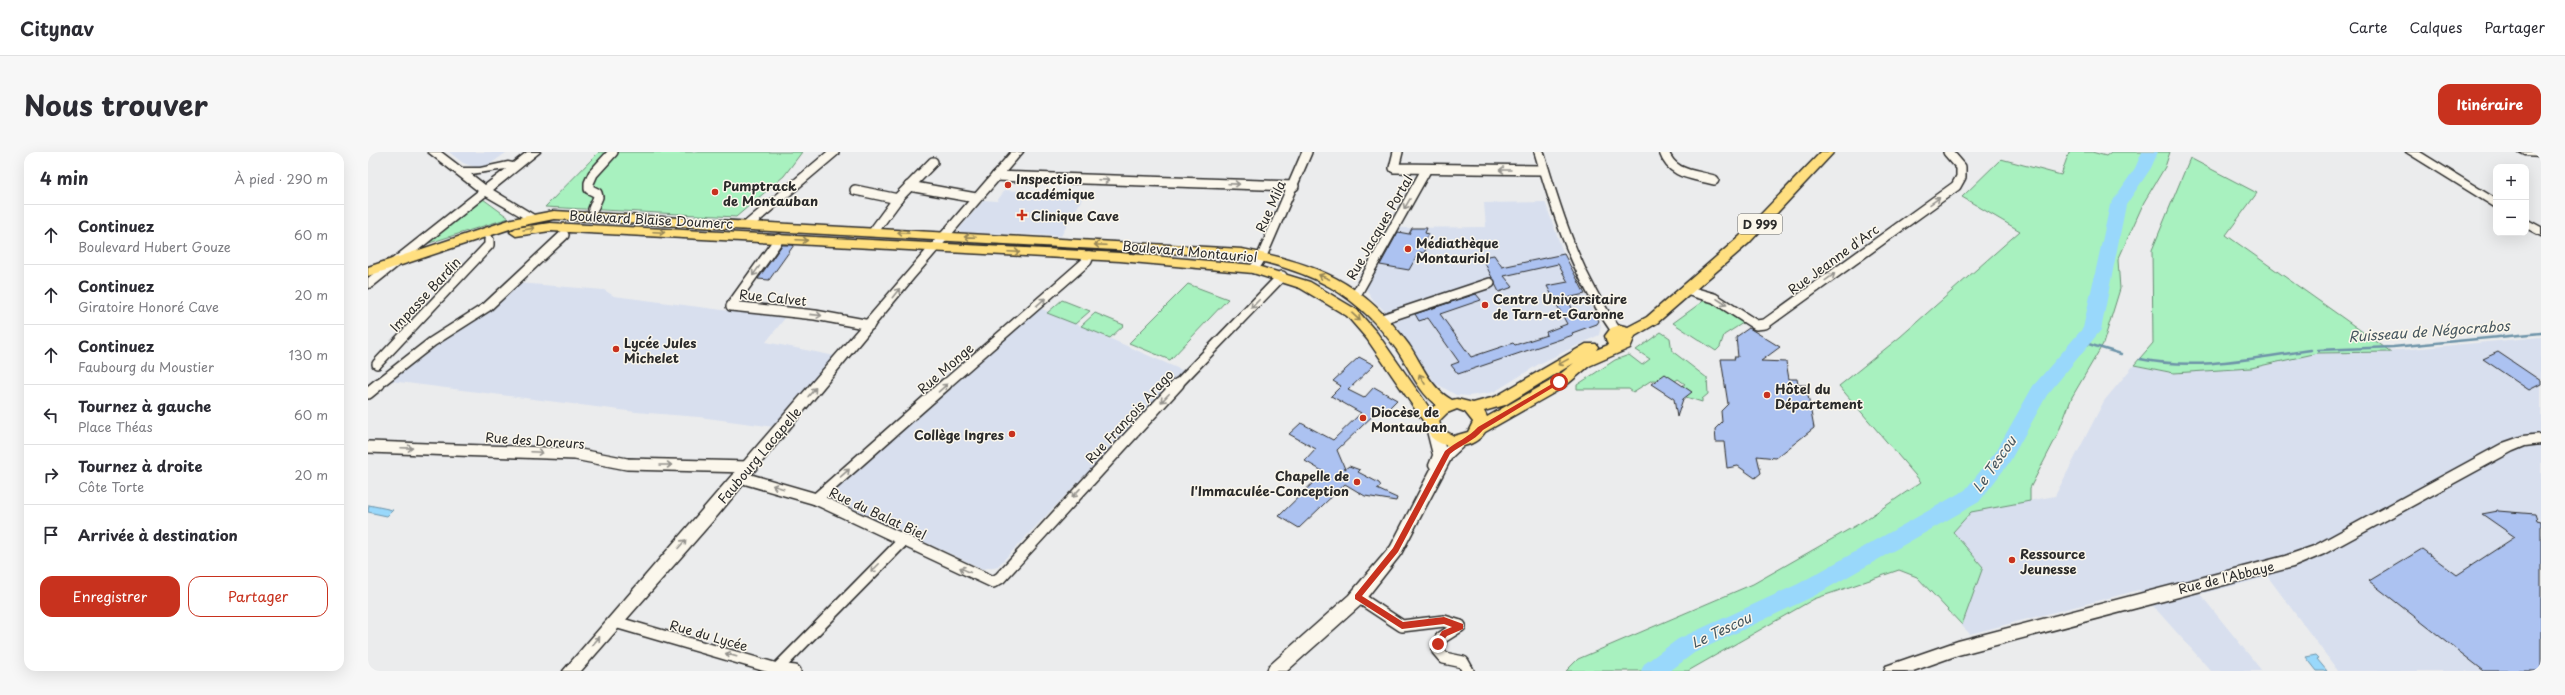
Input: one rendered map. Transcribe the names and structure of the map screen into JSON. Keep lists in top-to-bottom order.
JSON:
{
  "streets": {
    "main road": [
      "Boulevard Blaise Doumerc",
      "D 999",
      "Boulevard Montauriol",
      "Faubourg Lacapelle",
      "Rue de l'Abbaye"
    ],
    "street": [
      "Rue Mila",
      "Rue Jacques Portal",
      "Rue Jeanne d'Arc",
      "Impasse Bardin",
      "Rue Calvet",
      "Rue Monge",
      "Rue François Arago",
      "Rue des Doreurs",
      "Rue du Balat Biel",
      "Rue du Lycée"
    ]
  },
  "crossings": [
    ["Rue Mila", "Boulevard Montauriol"],
    ["Boulevard Blaise Doumerc", "Boulevard Montauriol"],
    ["Boulevard Blaise Doumerc", "Impasse Bardin"],
    ["Boulevard Blaise Doumerc", "Rue Calvet"],
    ["Boulevard Blaise Doumerc", "Faubourg Lacapelle"],
    ["D 999", "Boulevard Montauriol"],
    ["D 999", "Rue Jeanne d'Arc"],
    ["Rue Jacques Portal", "Boulevard Montauriol"],
    ["Boulevard Montauriol", "Rue Monge"],
    ["Boulevard Montauriol", "Rue François Arago"],
    ["Boulevard Montauriol", "Faubourg Lacapelle"],
    ["Rue Calvet", "Faubourg Lacapelle"],
    ["Rue Monge", "Rue du Balat Biel"],
    ["Rue François Arago", "Rue du Balat Biel"],
    ["Rue des Doreurs", "Faubourg Lacapelle"],
    ["Rue des Doreurs", "Rue du Balat Biel"],
    ["Faubourg Lacapelle", "Rue du Balat Biel"],
    ["Faubourg Lacapelle", "Rue du Lycée"]
  ],
  "one_way": [
    "Rue Jacques Portal",
    "Rue Jeanne d'Arc",
    "Rue Monge",
    "Rue François Arago",
    "Rue des Doreurs",
    "Faubourg Lacapelle",
    "Rue du Balat Biel",
    "Rue du Lycée"
  ],
  "water": ["Ruisseau de Négocrabos", "Le Tescou"],
  "places": {
    "other": [
      "Inspection académique",
      "Pumptrack de Montauban",
      "Médiathèque Montauriol",
      "Centre Universitaire de Tarn-et-Garonne",
      "Lycée Jules Michelet",
      "Hôtel du Département",
      "Diocèse de Montauban",
      "Collège Ingres",
      "Chapelle de l'Immaculée-Conception",
      "Ressource Jeunesse"
    ],
    "health": ["Clinique Cave"]
  },
  "page": {
    "header": "Citynav",
    "nav": ["Carte", "Calques", "Partager"],
    "title": "Nous trouver",
    "buttons": [
      "Itinéraire",
      ["Enregistrer", "Partager"]
    ],
    "heading": ["4 min", "À pied · 290 m"],
    "map_buttons": ["+", "−"],
    "list": [
      ["Continuez", "Boulevard Hubert Gouze", "60 m"],
      ["Continuez", "Giratoire Honoré Cave", "20 m"],
      ["Continuez", "Faubourg du Moustier", "130 m"],
      ["Tournez à gauche", "Place Théas", "60 m"],
      ["Tournez à droite", "Côte Torte", "20 m"],
      "Arrivée à destination"
    ]
  }
}
